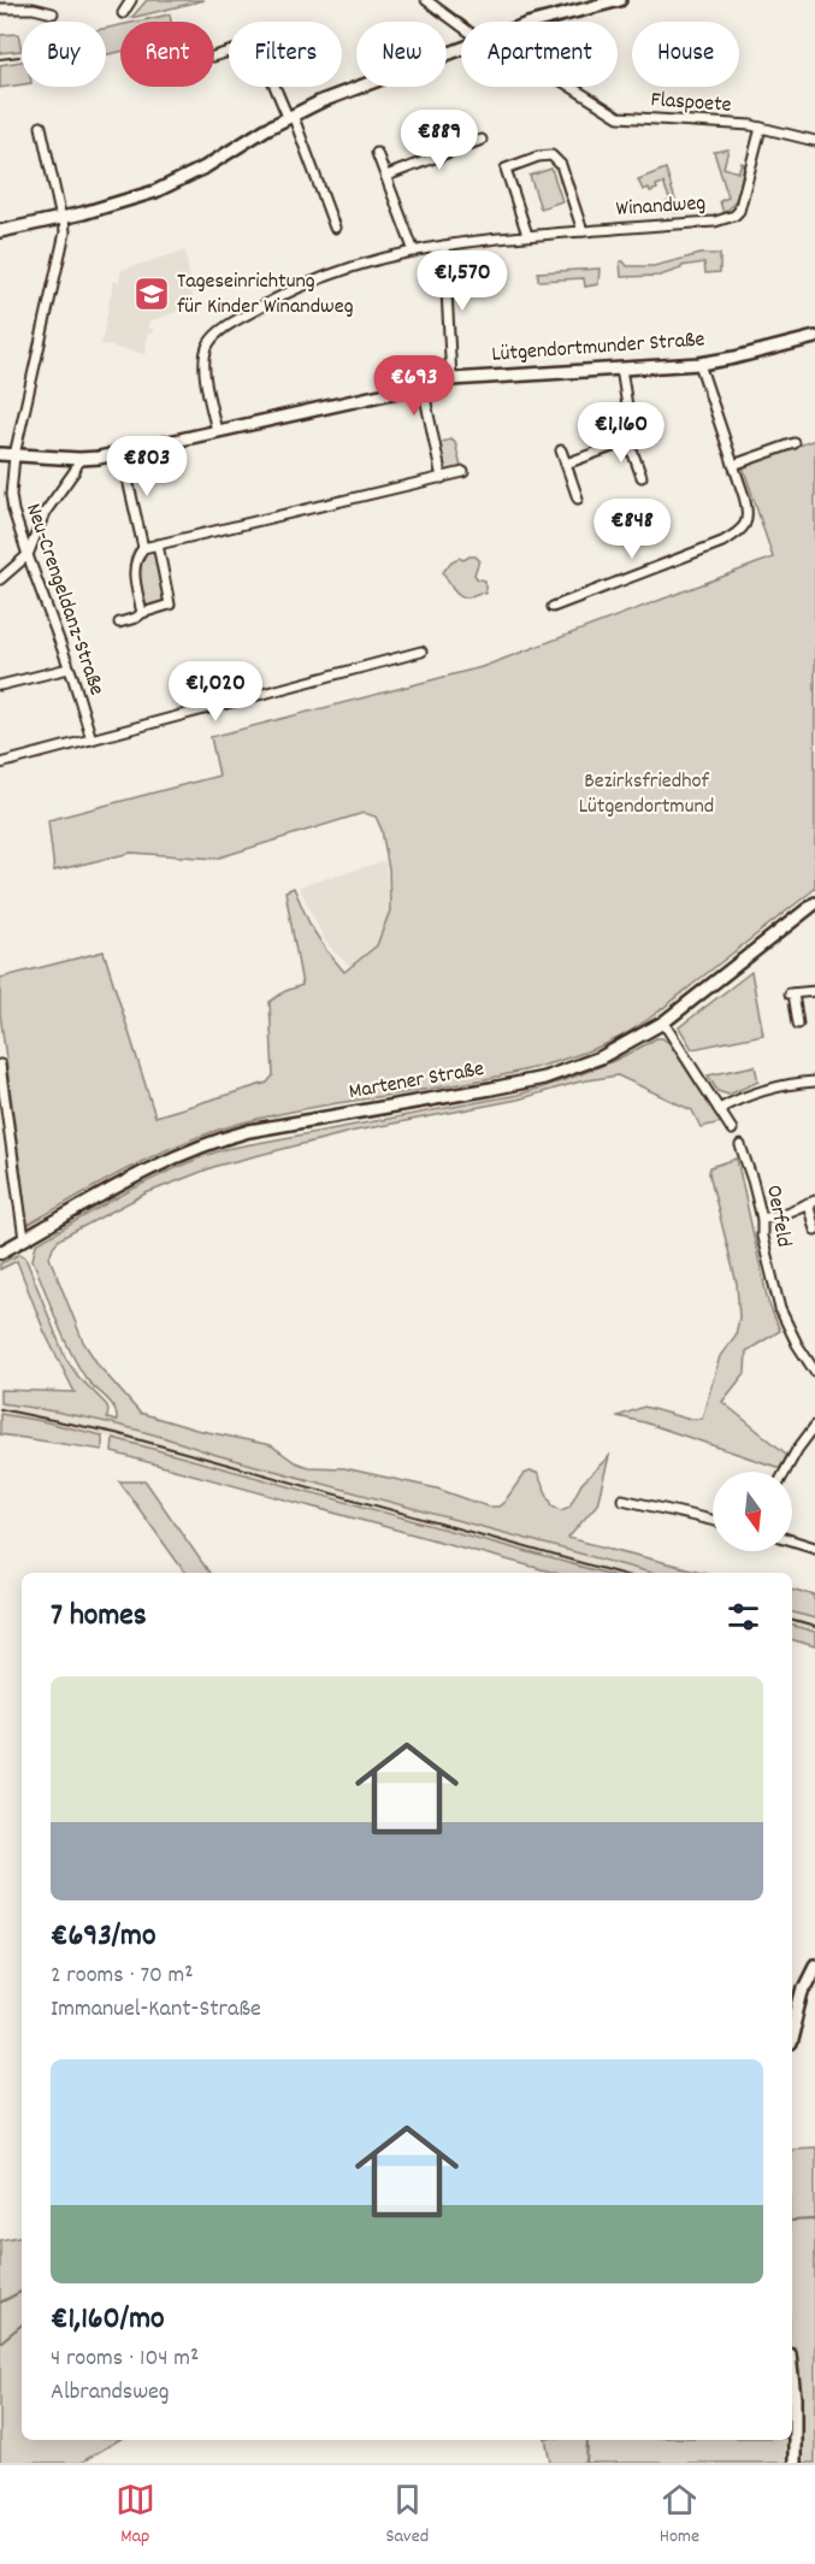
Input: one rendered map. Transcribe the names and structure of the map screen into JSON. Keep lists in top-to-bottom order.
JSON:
{
  "streets": {
    "street": [
      "Flaspoete",
      "Winandweg",
      "Lütgendortmunder Straße",
      "Neu-Crengeldanz-Straße",
      "Martener Straße",
      "Oerfeld"
    ]
  },
  "crossings": [
    ["Flaspoete", "Winandweg"],
    ["Winandweg", "Lütgendortmunder Straße"],
    ["Lütgendortmunder Straße", "Neu-Crengeldanz-Straße"]
  ],
  "parks": ["Bezirksfriedhof Lütgendortmund"],
  "places": {
    "school or university": ["Tageseinrichtung für Kinder Winandweg"]
  },
  "north": "bottom",
  "page": {
    "chip": [
      "Buy",
      "Rent",
      "Filters",
      "New",
      "Apartment",
      "House"
    ],
    "price": [
      "€889",
      "€1,570",
      "€693",
      "€1,160",
      "€803",
      "€848",
      "€1,020"
    ],
    "heading": "7 homes",
    "list": [
      {
        "name": "€693/mo",
        "note": "2 rooms · 70 m² · Immanuel-Kant-Straße"
      },
      {
        "name": "€1,160/mo",
        "note": "4 rooms · 104 m² · Albrandsweg"
      }
    ],
    "tabs": ["Map", "Saved", "Home"]
  }
}
